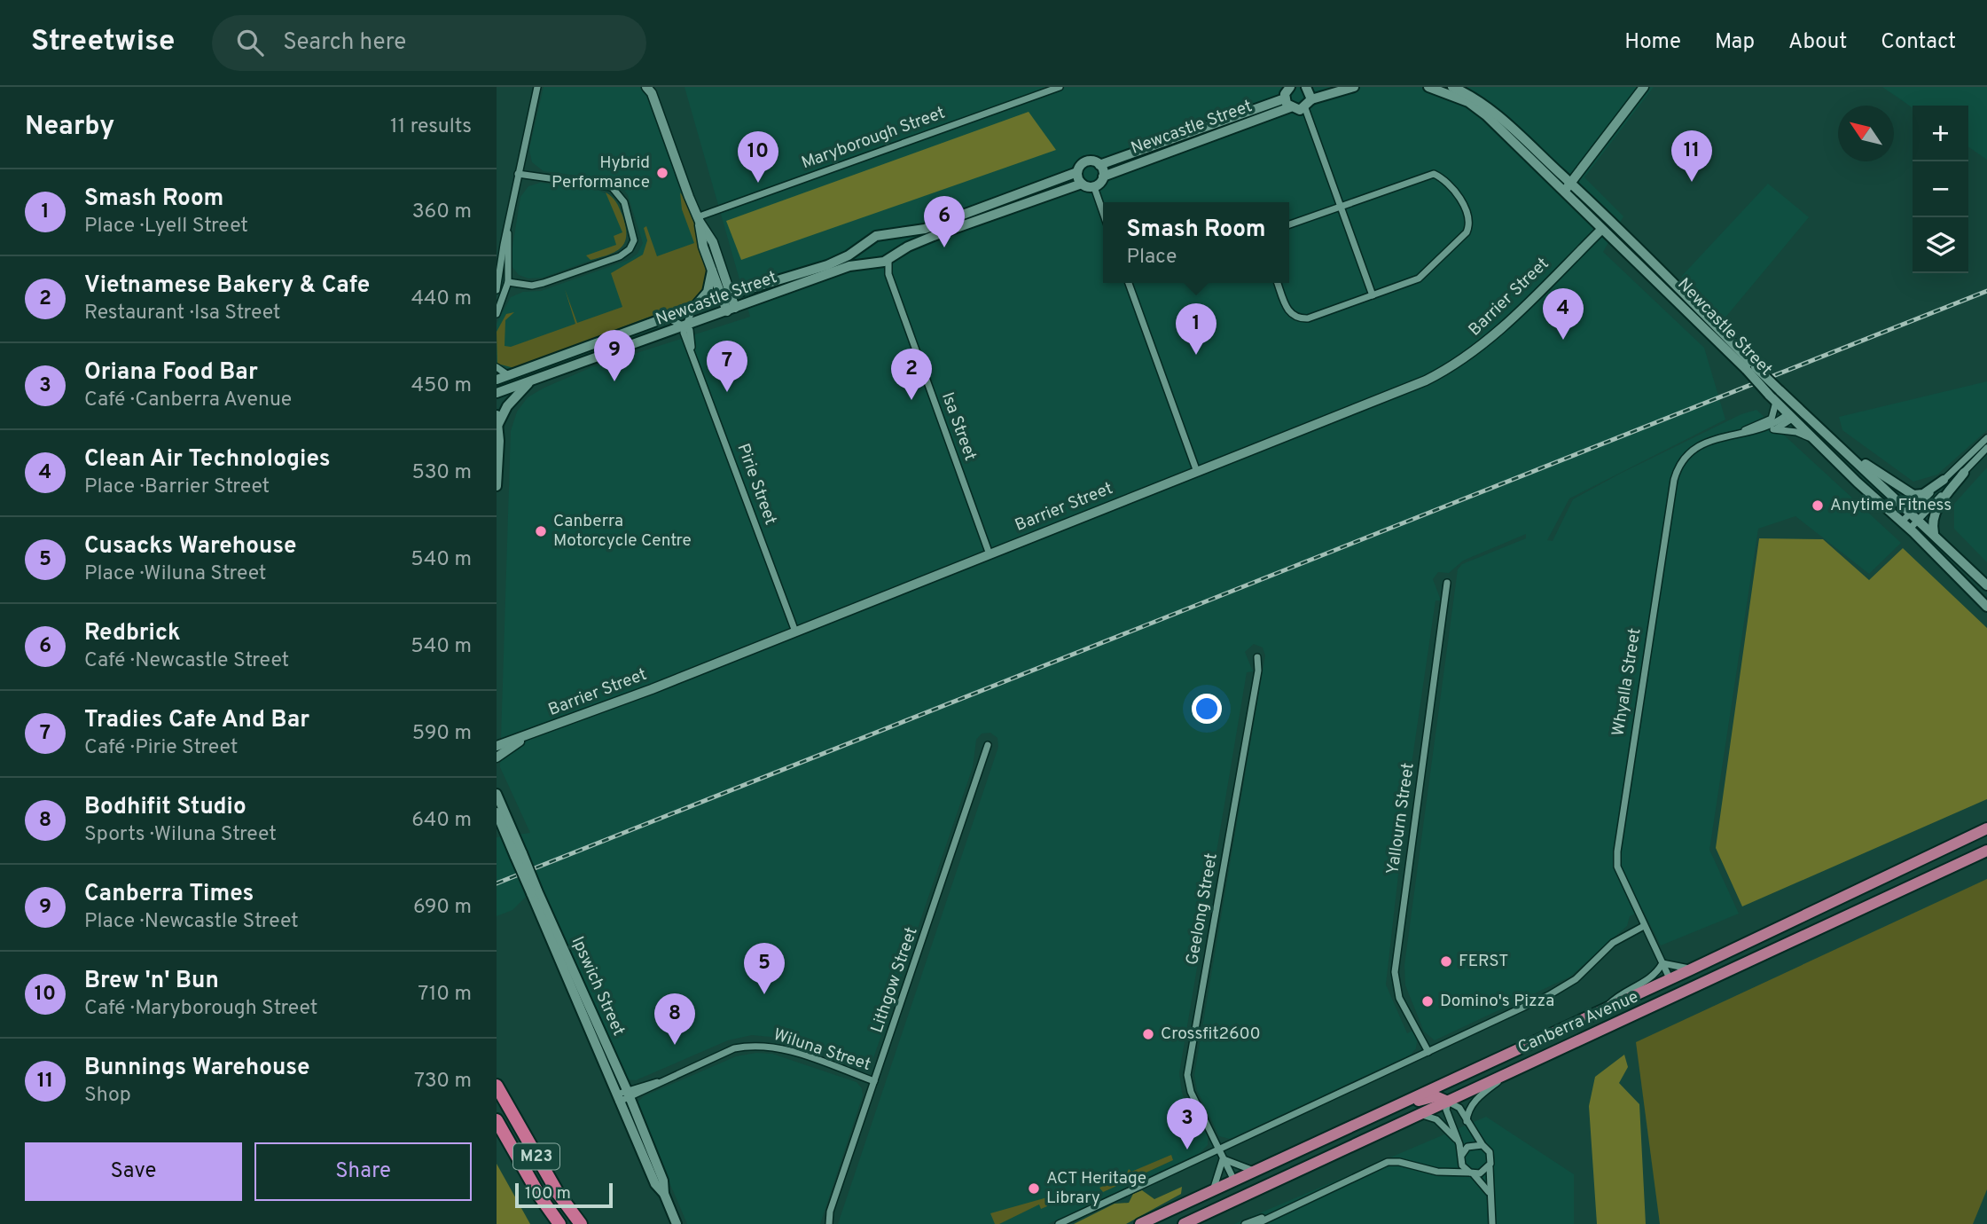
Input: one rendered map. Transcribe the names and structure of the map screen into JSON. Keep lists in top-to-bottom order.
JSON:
{
  "streets": {
    "highway": ["Canberra Avenue", "M23"],
    "main road": ["Newcastle Street", "Ipswich Street"],
    "street": [
      "Maryborough Street",
      "Barrier Street",
      "Isa Street",
      "Pirie Street",
      "Whyalla Street",
      "Yallourn Street",
      "Geelong Street",
      "Lithgow Street",
      "Wiluna Street"
    ]
  },
  "crossings": [
    ["Newcastle Street", "Barrier Street"],
    ["Newcastle Street", "Isa Street"],
    ["Newcastle Street", "Pirie Street"],
    ["Newcastle Street", "Whyalla Street"],
    ["Barrier Street", "Isa Street"],
    ["Barrier Street", "Pirie Street"],
    ["Whyalla Street", "Canberra Avenue"],
    ["Geelong Street", "Canberra Avenue"],
    ["Lithgow Street", "Wiluna Street"],
    ["Ipswich Street", "Wiluna Street"]
  ],
  "places": [
    "Hybrid Performance",
    "Anytime Fitness",
    "Canberra Motorcycle Centre",
    "FERST",
    "Domino's Pizza",
    "Crossfit2600",
    "ACT Heritage Library"
  ],
  "scale_bar": "100 m",
  "north": "top left",
  "page": {
    "header": "Streetwise",
    "search": "Search here",
    "nav": [
      "Home",
      "Map",
      "About",
      "Contact"
    ],
    "heading": ["Nearby", "11 results"],
    "map_buttons": ["+", "−"],
    "pins": [
      "11",
      "10",
      "6",
      "4",
      "1",
      "9",
      "7",
      "2",
      "5",
      "8",
      "3"
    ],
    "list": [
      {
        "mark": "1",
        "name": "Smash Room",
        "note": "Place · Lyell Street",
        "value": "360 m"
      },
      {
        "mark": "2",
        "name": "Vietnamese Bakery & Cafe",
        "note": "Restaurant · Isa Street",
        "value": "440 m"
      },
      {
        "mark": "3",
        "name": "Oriana Food Bar",
        "note": "Café · Canberra Avenue",
        "value": "450 m"
      },
      {
        "mark": "4",
        "name": "Clean Air Technologies",
        "note": "Place · Barrier Street",
        "value": "530 m"
      },
      {
        "mark": "5",
        "name": "Cusacks Warehouse",
        "note": "Place · Wiluna Street",
        "value": "540 m"
      },
      {
        "mark": "6",
        "name": "Redbrick",
        "note": "Café · Newcastle Street",
        "value": "540 m"
      },
      {
        "mark": "7",
        "name": "Tradies Cafe And Bar",
        "note": "Café · Pirie Street",
        "value": "590 m"
      },
      {
        "mark": "8",
        "name": "Bodhifit Studio",
        "note": "Sports · Wiluna Street",
        "value": "640 m"
      },
      {
        "mark": "9",
        "name": "Canberra Times",
        "note": "Place · Newcastle Street",
        "value": "690 m"
      },
      {
        "mark": "10",
        "name": "Brew 'n' Bun",
        "note": "Café · Maryborough Street",
        "value": "710 m"
      },
      {
        "mark": "11",
        "name": "Bunnings Warehouse",
        "note": "Shop",
        "value": "730 m"
      }
    ],
    "popup": ["Smash Room", "Place"],
    "buttons": ["Save", "Share"],
    "scale": "100 m"
  }
}
